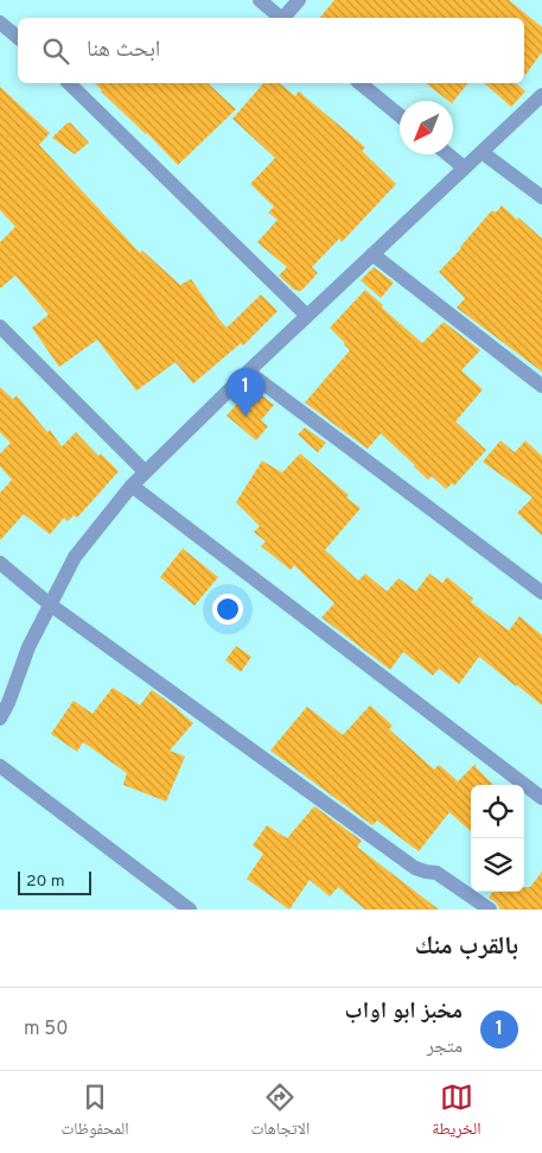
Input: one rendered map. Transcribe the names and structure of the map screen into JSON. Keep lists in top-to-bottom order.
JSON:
{
  "scale_bar": "20 m",
  "north": "bottom left",
  "page": {
    "search": "ابحث هنا",
    "pins": "1",
    "scale": "20 m",
    "heading": "بالقرب منك",
    "list": [
      {
        "mark": "1",
        "name": "مخبز ابو اواب",
        "note": "متجر",
        "value": "50 m"
      }
    ],
    "nav": ["الخريطة", "الاتجاهات", "المحفوظات"]
  }
}
